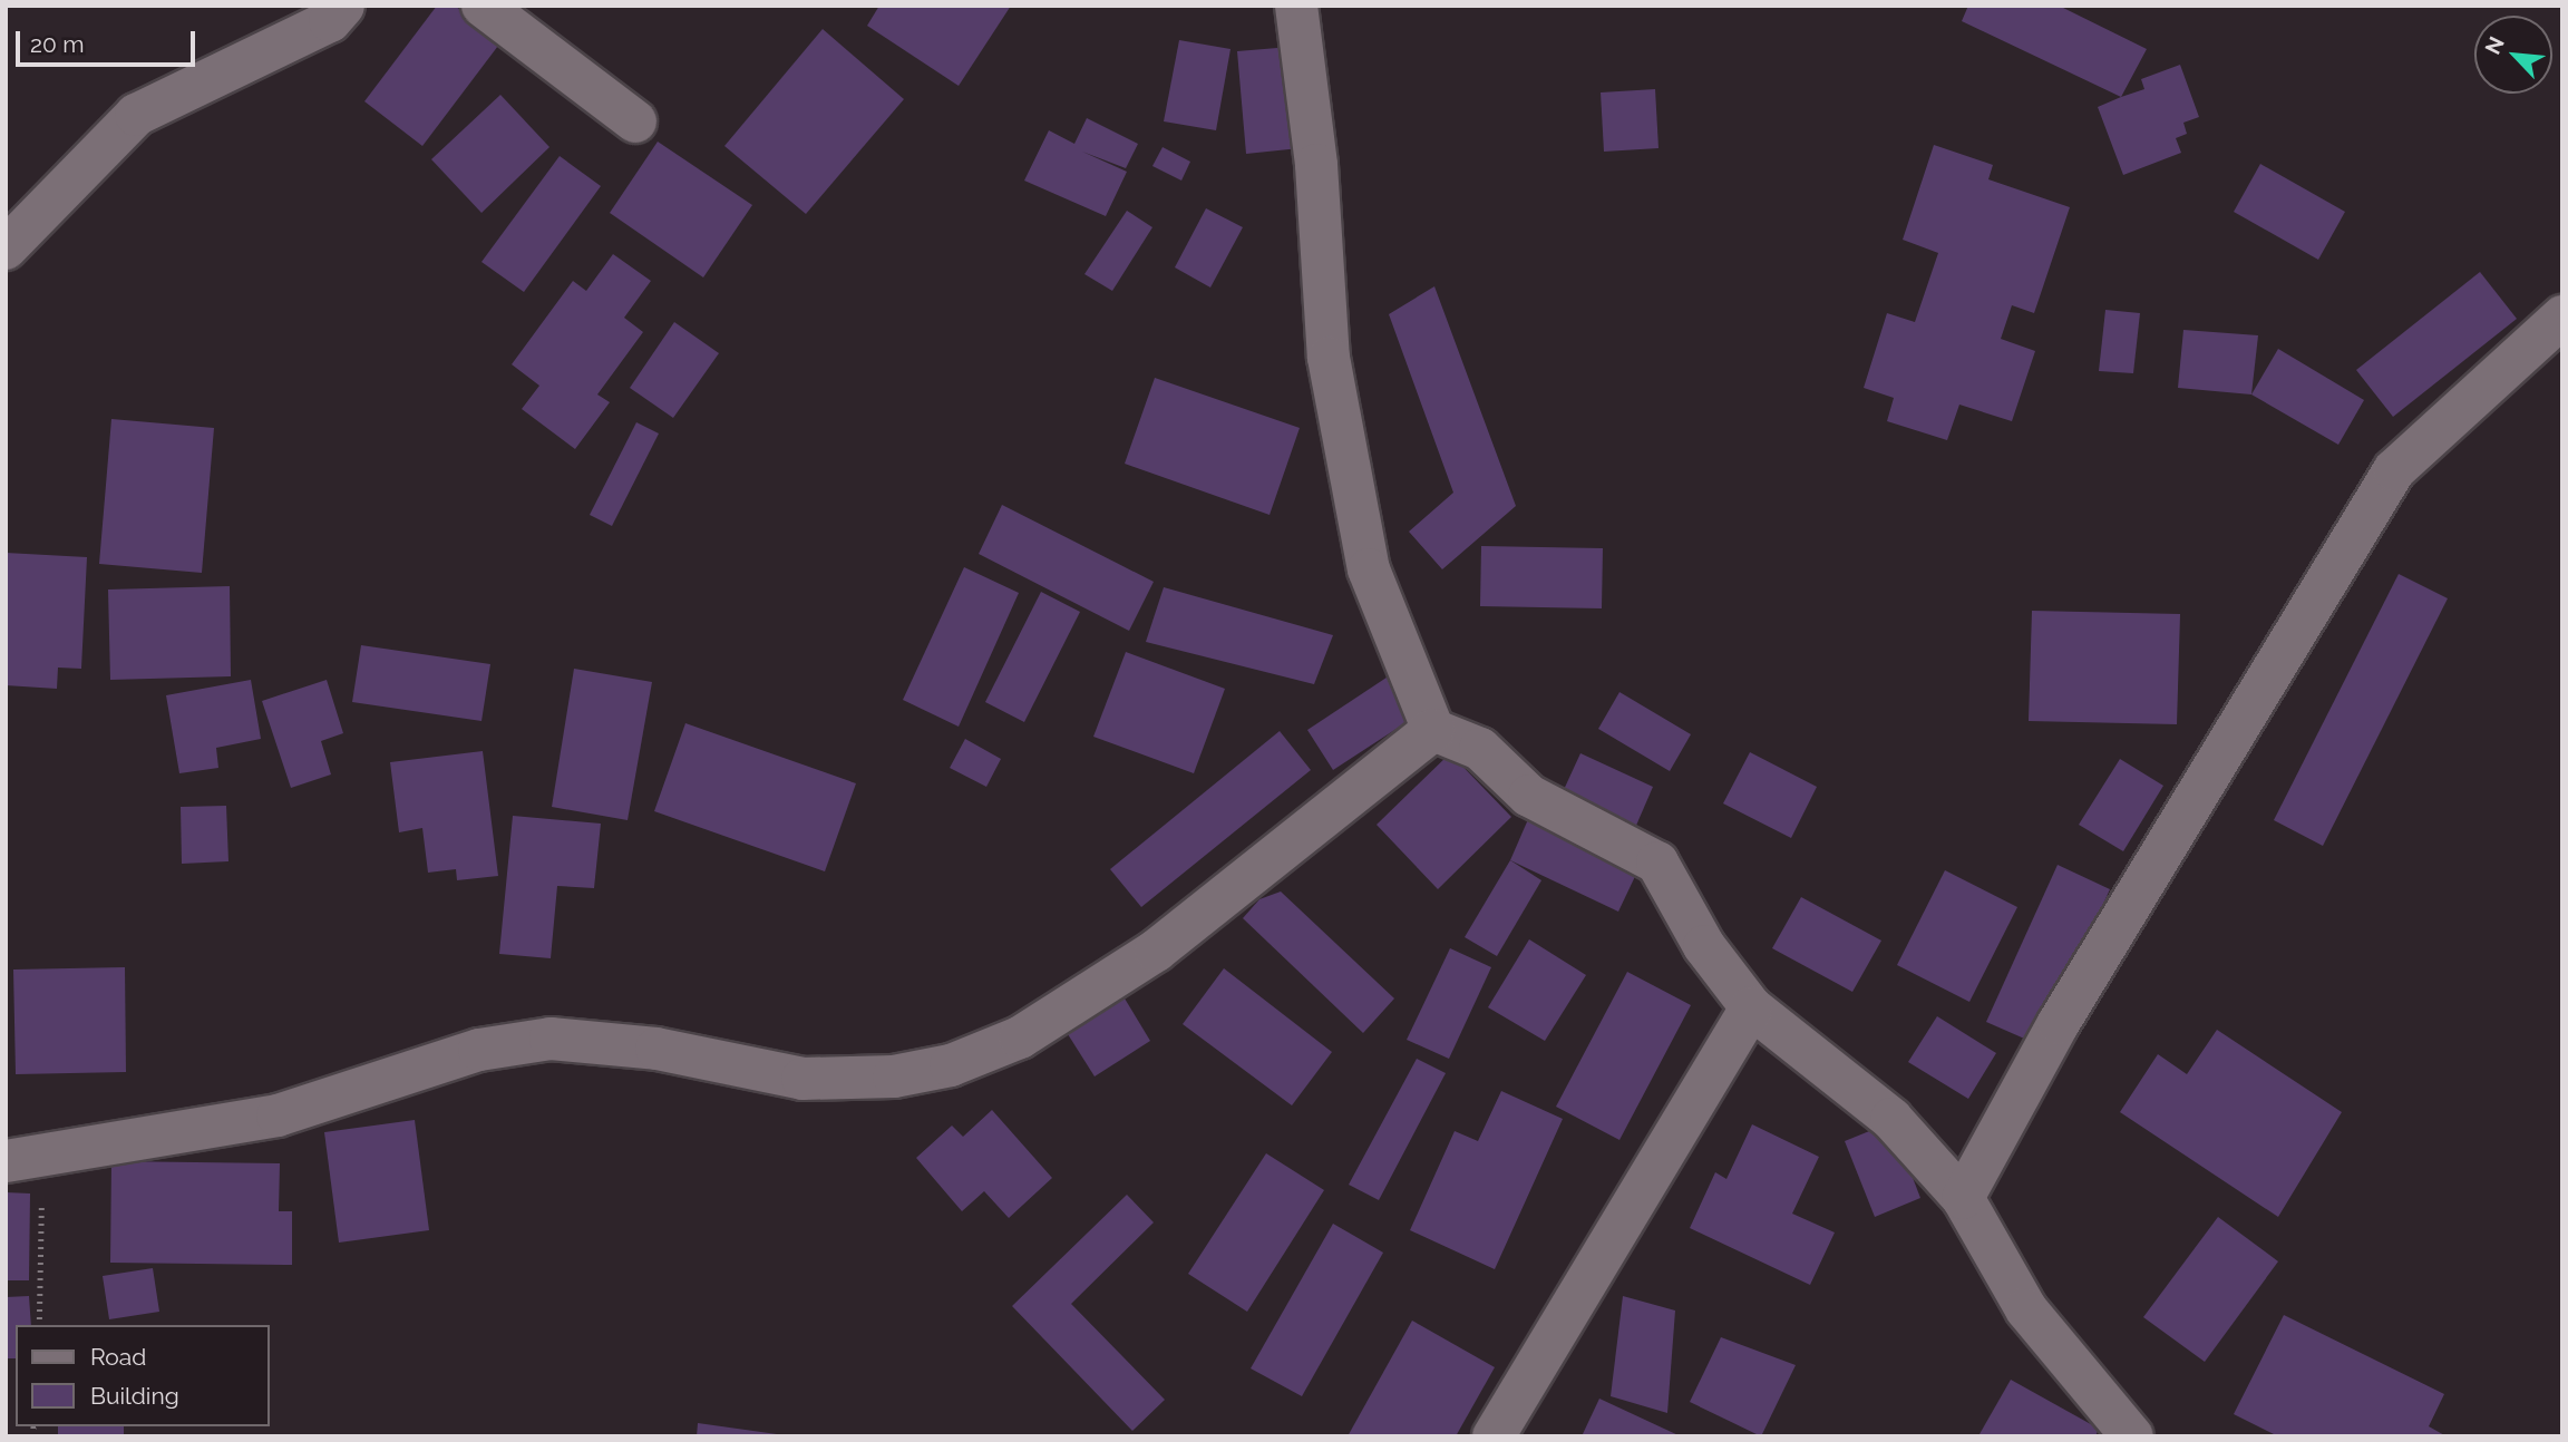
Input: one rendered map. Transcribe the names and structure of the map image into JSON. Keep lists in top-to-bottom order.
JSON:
{
  "legend": ["Road", "Building"],
  "scale_bar": "20 m",
  "north": "top left"
}
